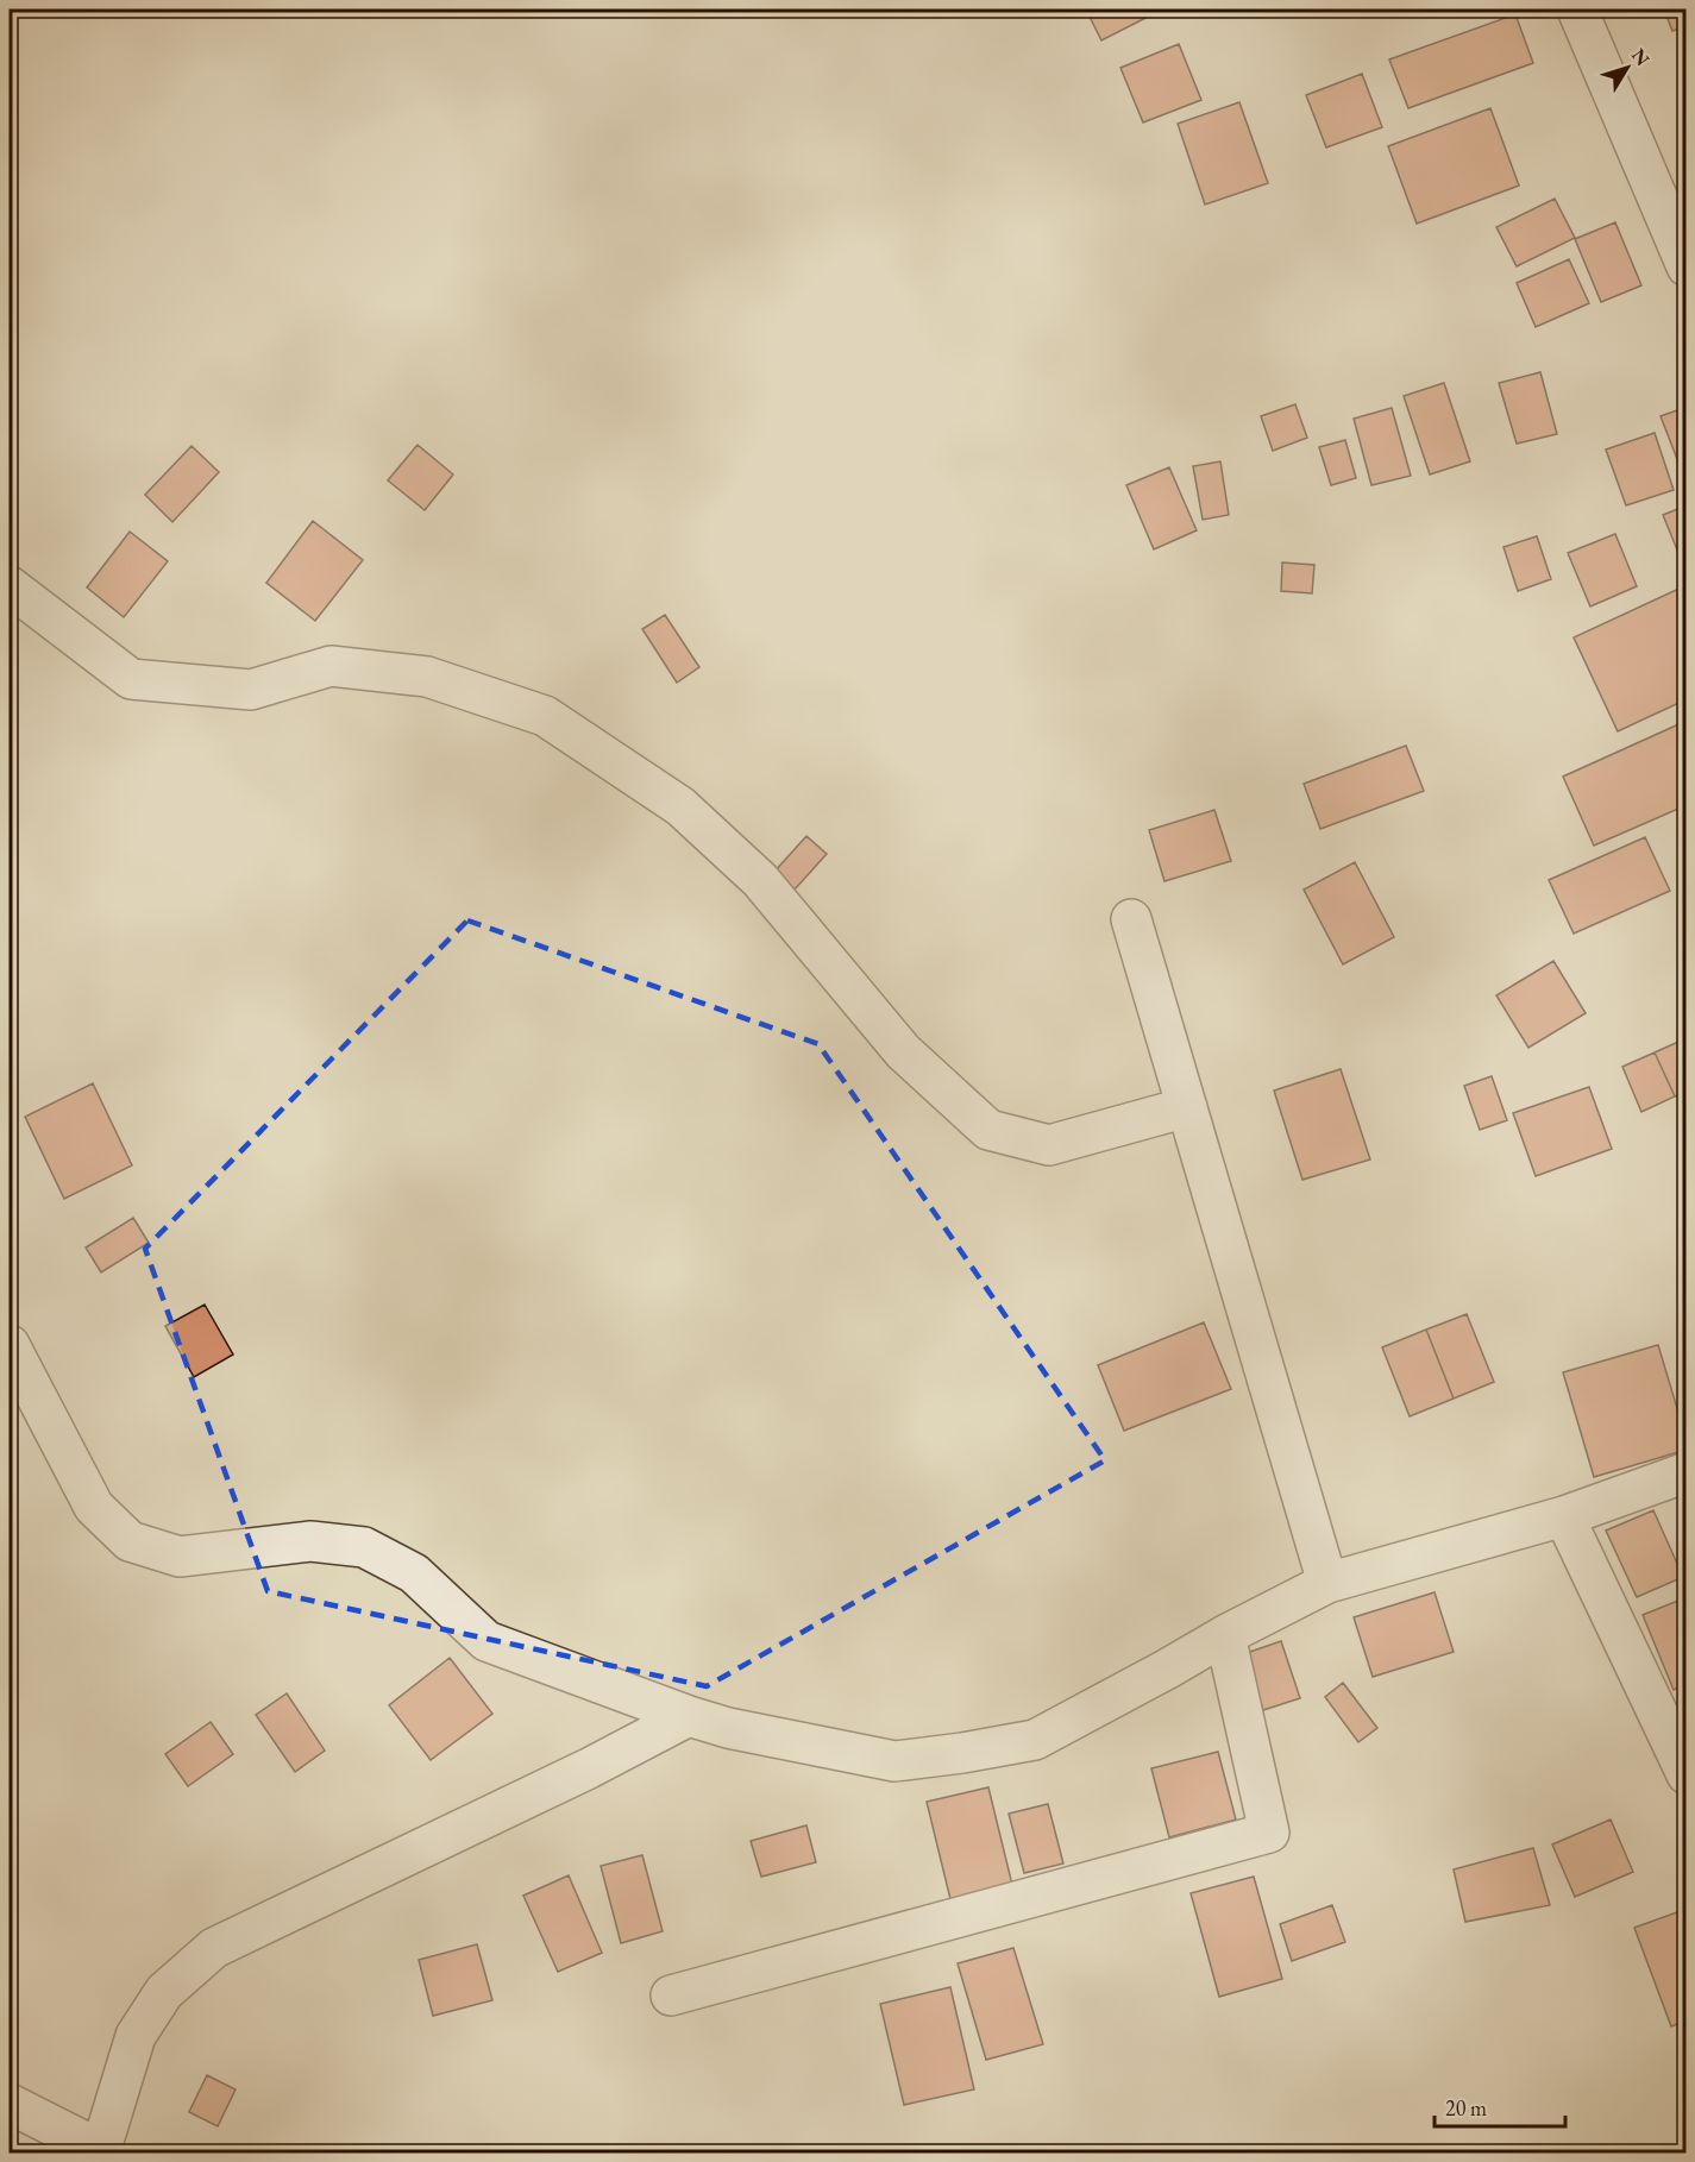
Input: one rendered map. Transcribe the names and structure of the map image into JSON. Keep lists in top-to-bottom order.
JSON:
{
  "scale_bar": "20 m",
  "north": "top right"
}
